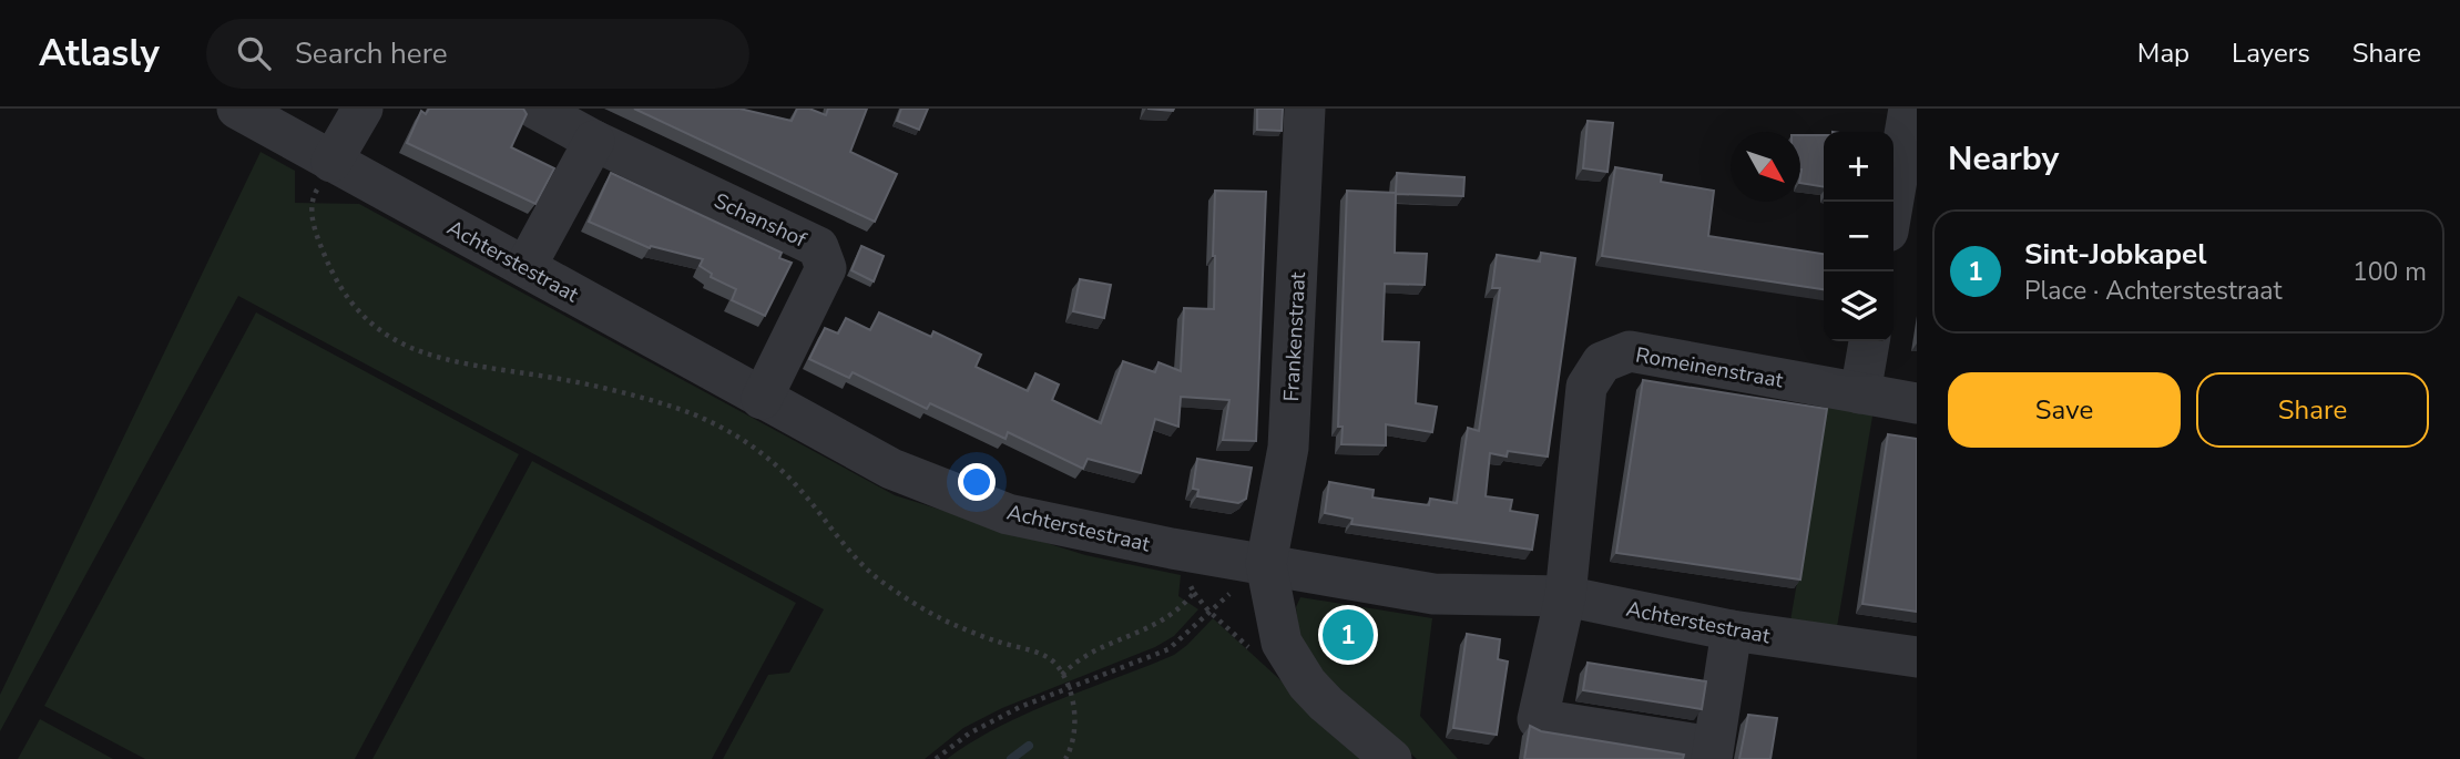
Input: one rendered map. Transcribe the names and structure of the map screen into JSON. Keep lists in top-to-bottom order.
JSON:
{
  "streets": {
    "street": [
      "Schanshof",
      "Achterstestraat",
      "Frankenstraat",
      "Romeinenstraat"
    ]
  },
  "crossings": [
    ["Schanshof", "Achterstestraat"],
    ["Achterstestraat", "Frankenstraat"],
    ["Achterstestraat", "Romeinenstraat"]
  ],
  "north": "bottom right",
  "page": {
    "header": "Atlasly",
    "search": "Search here",
    "nav": ["Map", "Layers", "Share"],
    "heading": "Nearby",
    "map_buttons": ["+", "−"],
    "list": [
      {
        "mark": "1",
        "name": "Sint-Jobkapel",
        "note": "Place · Achterstestraat",
        "value": "100 m"
      }
    ],
    "buttons": ["Save", "Share"],
    "pins": "1"
  }
}
